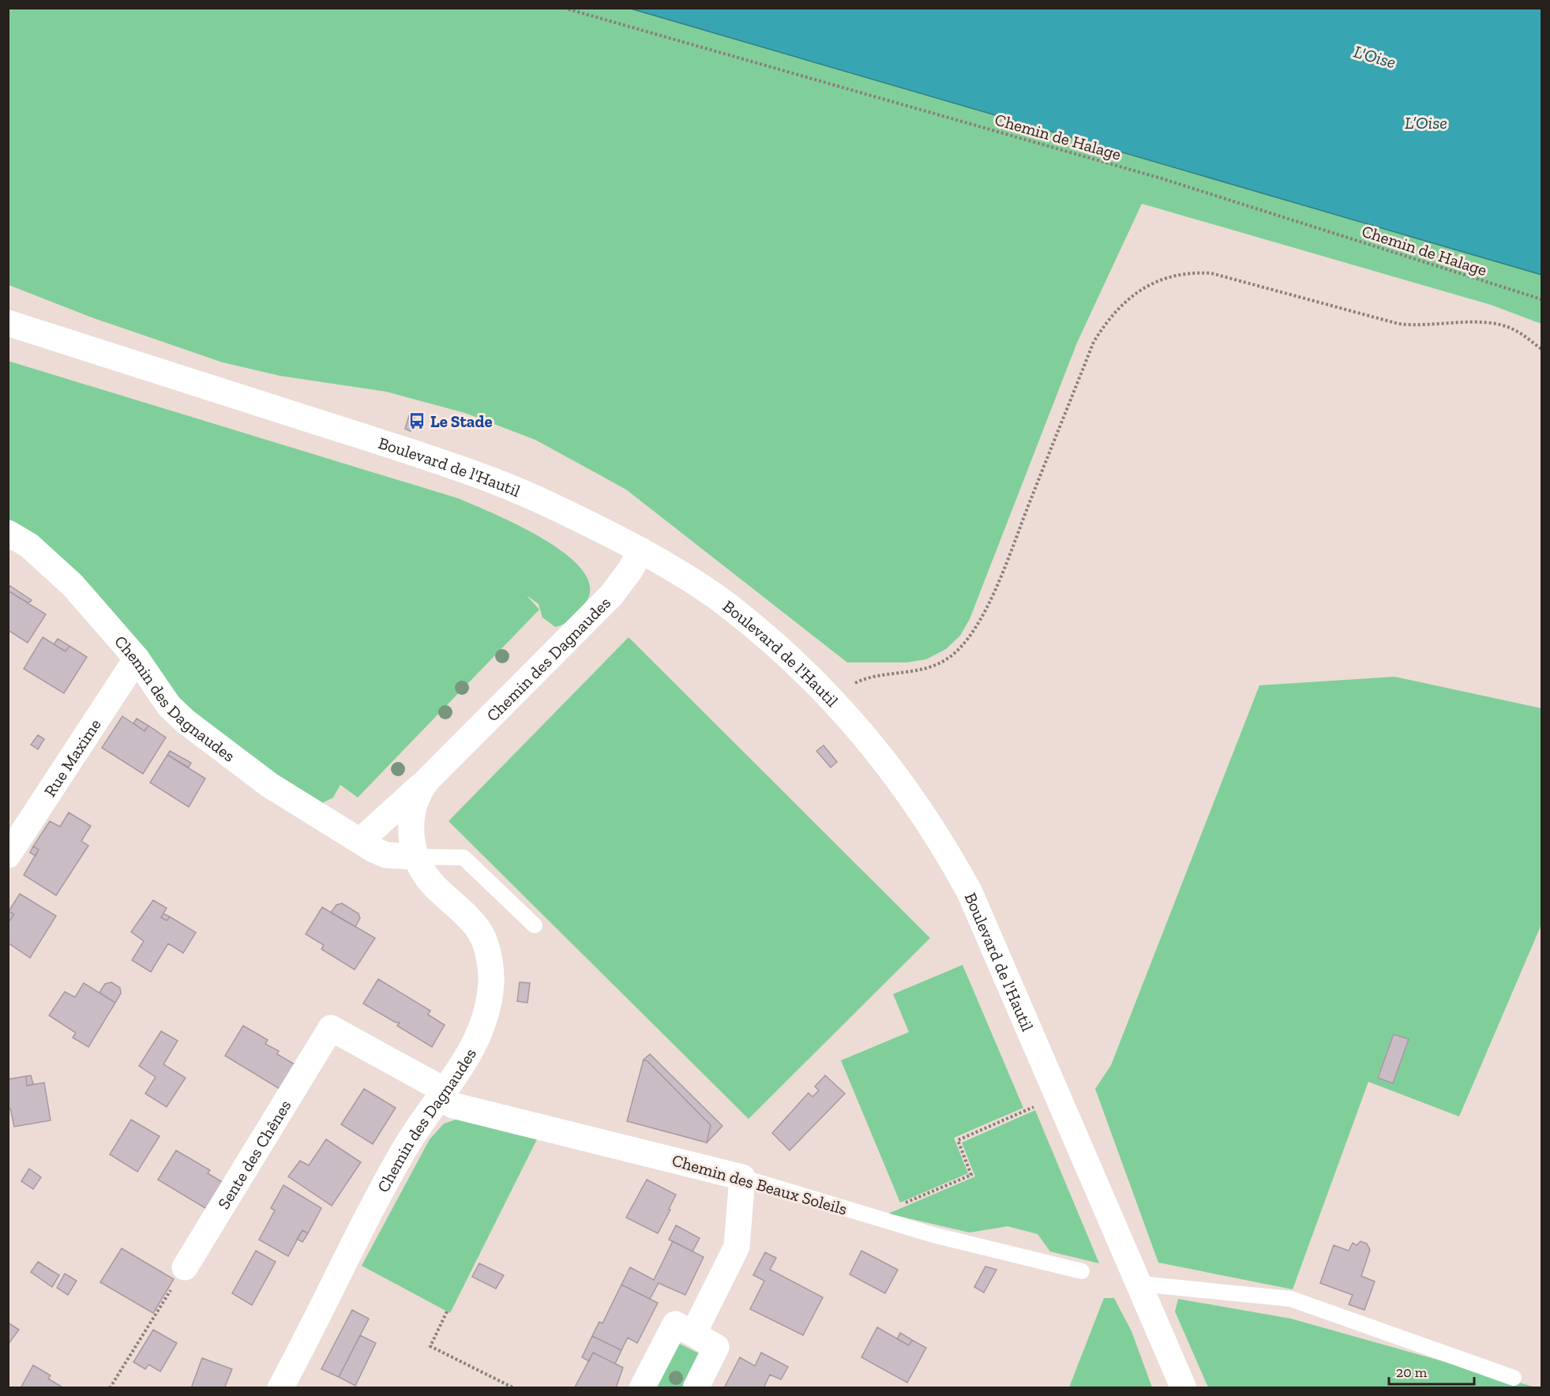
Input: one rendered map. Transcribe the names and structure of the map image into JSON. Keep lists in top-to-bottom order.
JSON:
{
  "streets": {
    "street": [
      "Boulevard de l'Hautil",
      "Chemin des Dagnaudes",
      "Rue Maxime",
      "Sente des Chênes",
      "Chemin des Beaux Soleils"
    ],
    "path": ["Chemin de Halage"]
  },
  "crossings": [
    ["Boulevard de l'Hautil", "Chemin des Dagnaudes"],
    ["Chemin des Dagnaudes", "Rue Maxime"],
    ["Chemin des Dagnaudes", "Sente des Chênes"],
    ["Chemin des Dagnaudes", "Chemin des Beaux Soleils"],
    ["Sente des Chênes", "Chemin des Beaux Soleils"]
  ],
  "water": ["L'Oise", "L’Oise"],
  "places": {
    "bus stop": ["Le Stade"]
  },
  "scale_bar": "20 m"
}
